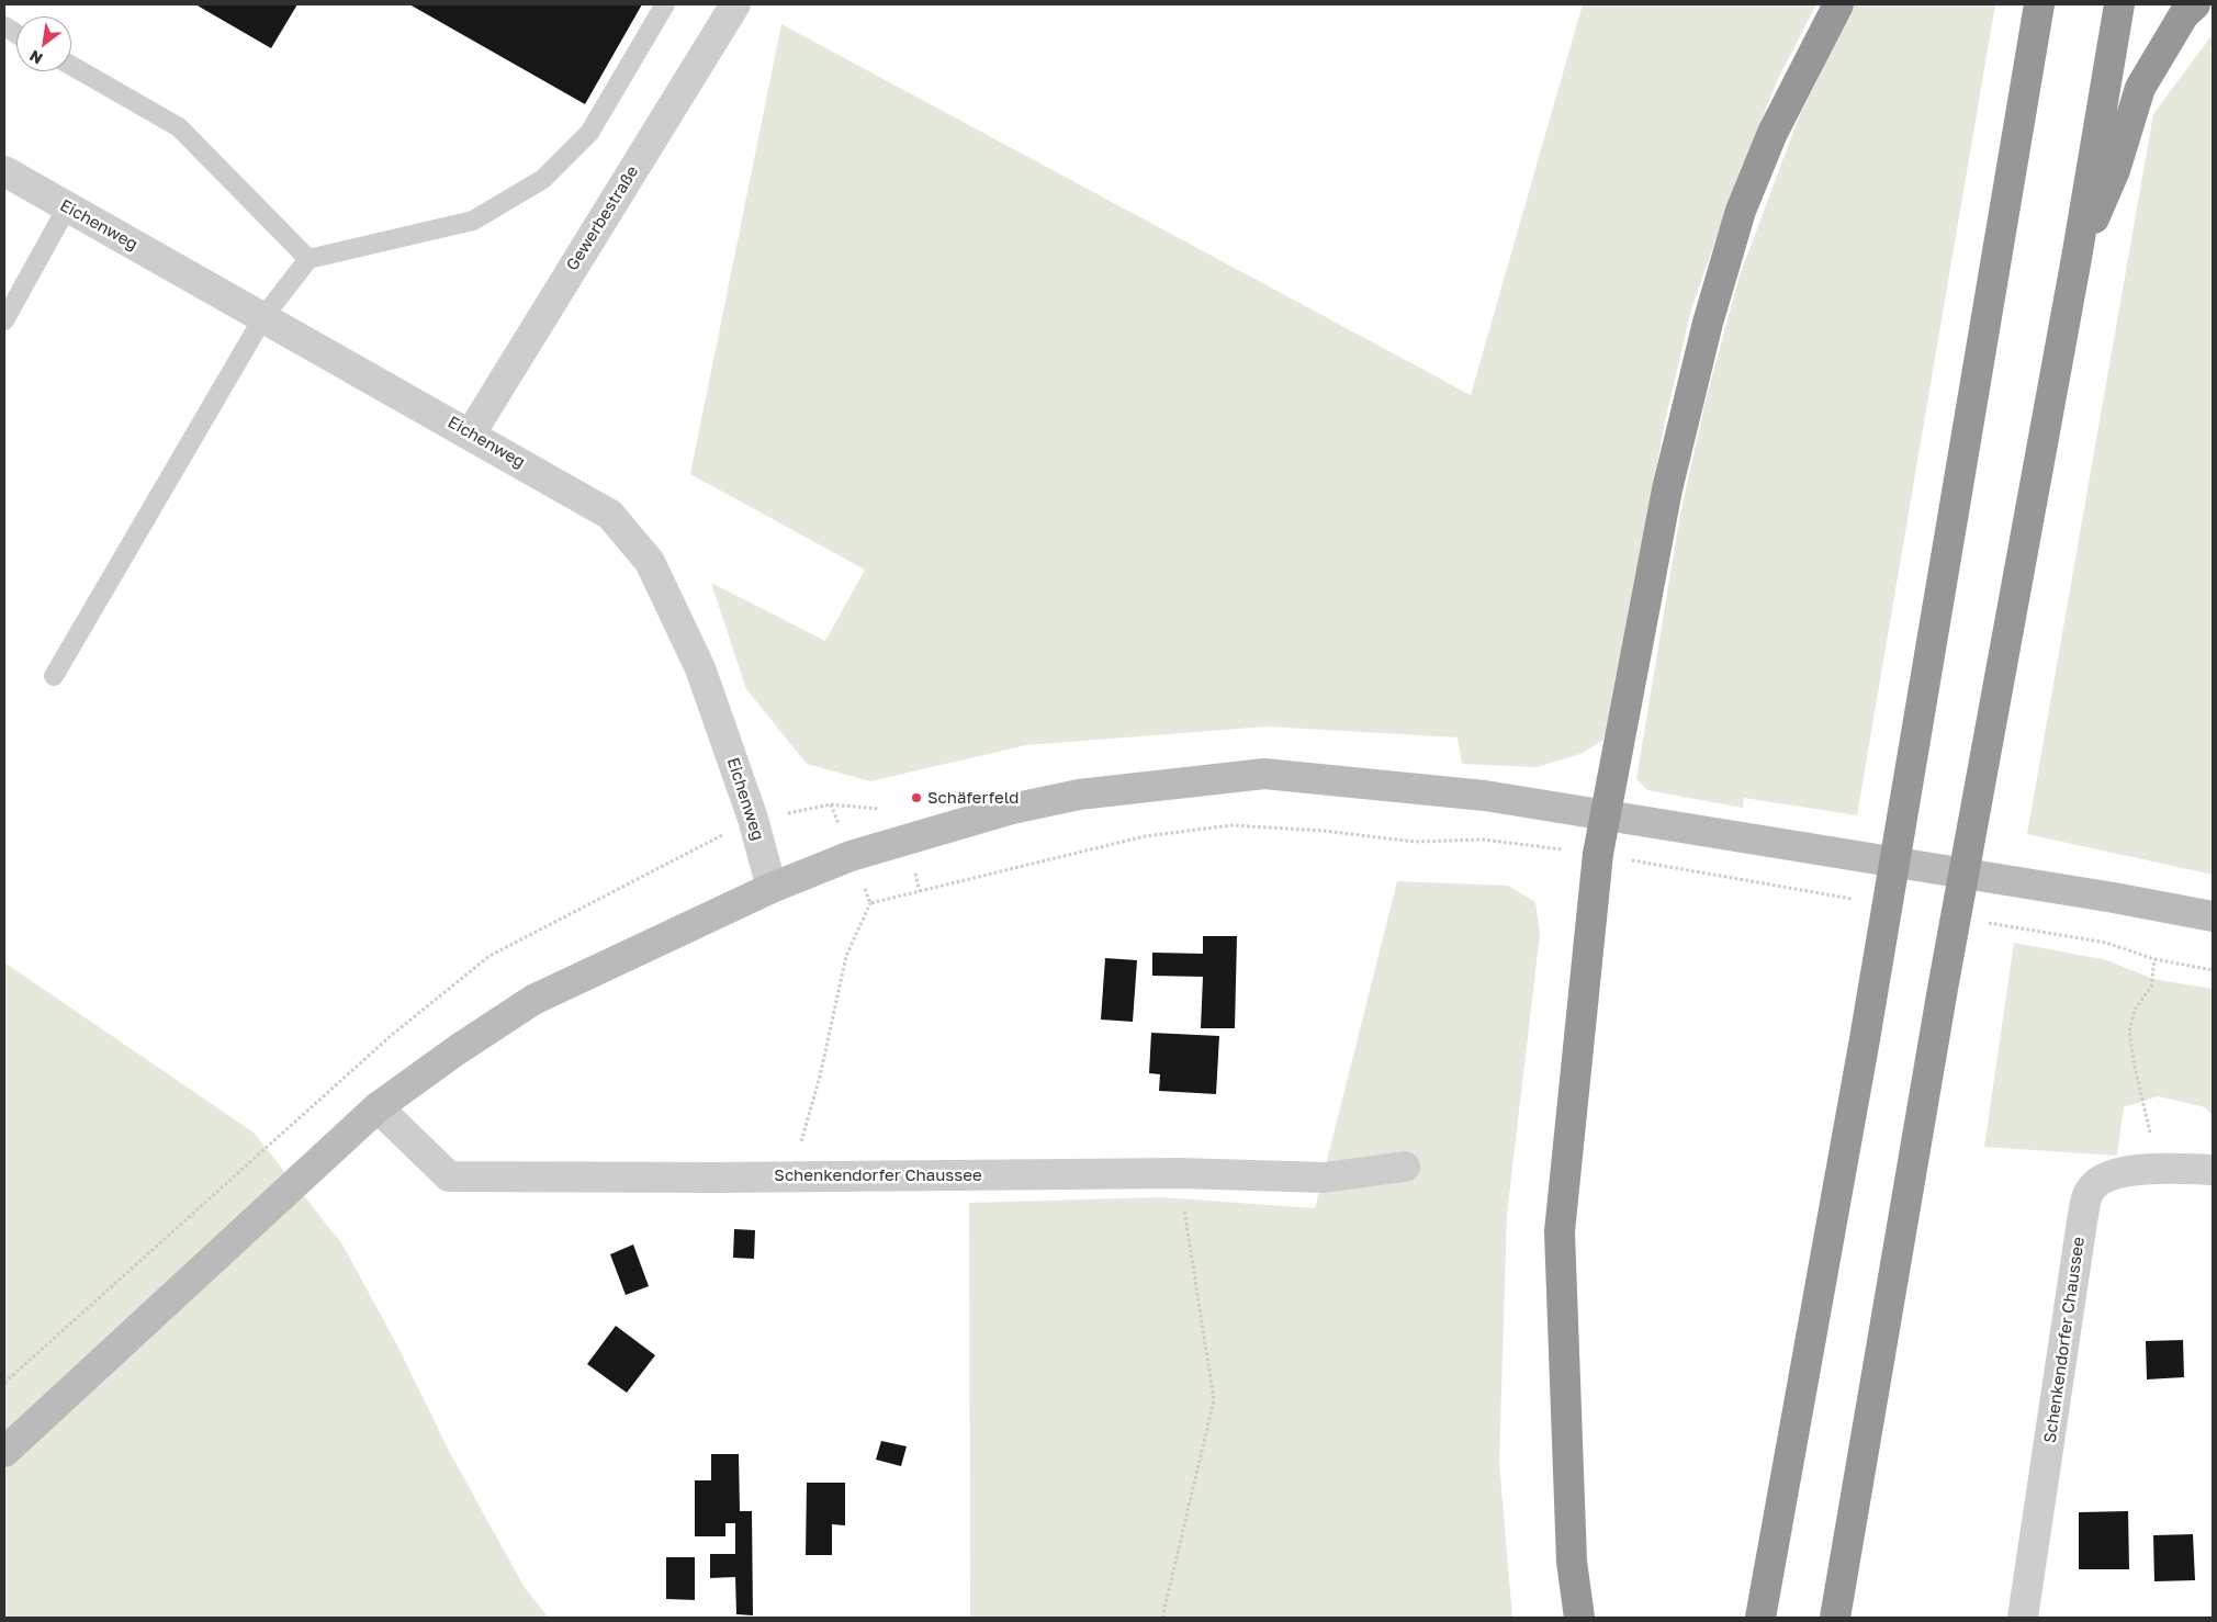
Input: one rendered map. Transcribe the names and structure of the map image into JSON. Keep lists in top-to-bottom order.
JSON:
{
  "streets": {
    "street": ["Gewerbestraße", "Eichenweg", "Schenkendorfer Chaussee"]
  },
  "crossings": [
    ["Gewerbestraße", "Eichenweg"]
  ],
  "places": ["Schäferfeld"],
  "north": "bottom left"
}
